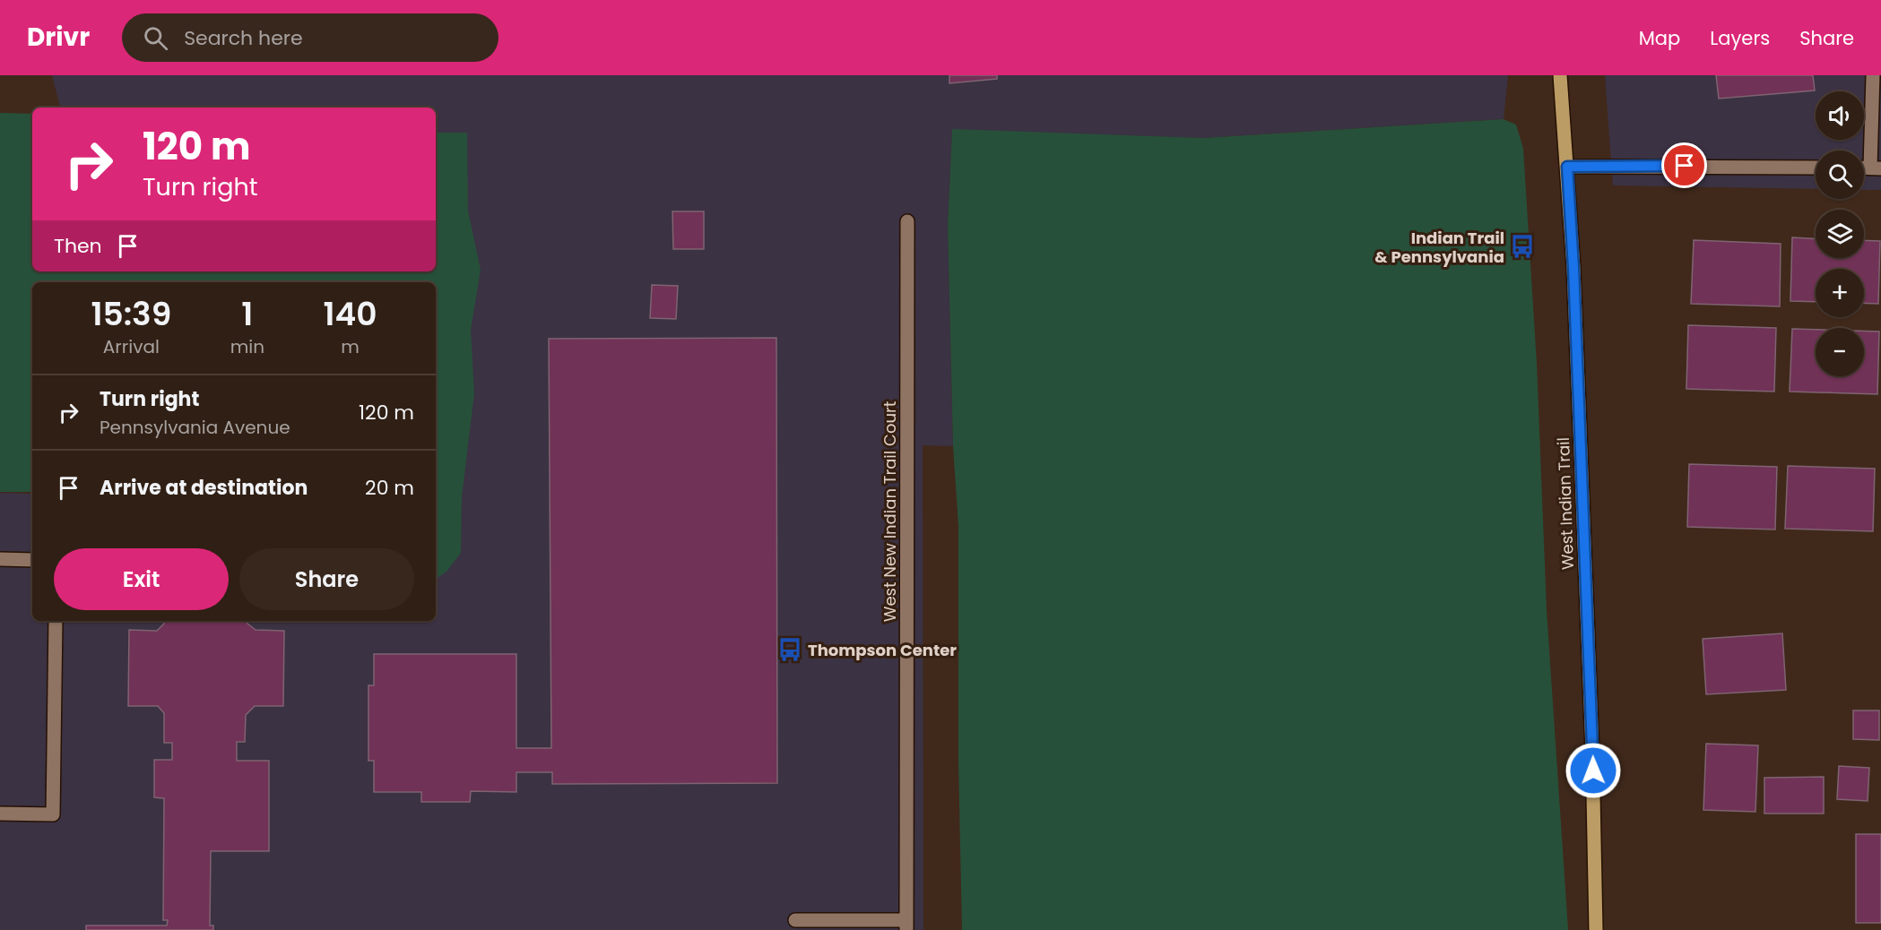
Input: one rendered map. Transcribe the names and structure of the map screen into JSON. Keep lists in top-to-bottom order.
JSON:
{
  "streets": {
    "main road": ["West Indian Trail"],
    "street": ["West New Indian Trail Court"]
  },
  "places": {
    "bus stop": ["Indian Trail & Pennsylvania", "Thompson Center"]
  },
  "page": {
    "header": "Drivr",
    "search": "Search here",
    "nav": ["Map", "Layers", "Share"],
    "map_buttons": ["+", "−"],
    "turn": ["120 m", "Turn right"],
    "then": "Then",
    "eta": [
      "15:39",
      "Arrival",
      "1",
      "min",
      "140",
      "m"
    ],
    "list": [
      {
        "name": "Turn right",
        "note": "Pennsylvania Avenue",
        "value": "120 m"
      },
      {
        "name": "Arrive at destination",
        "value": "20 m"
      }
    ],
    "buttons": ["Exit", "Share"]
  }
}
